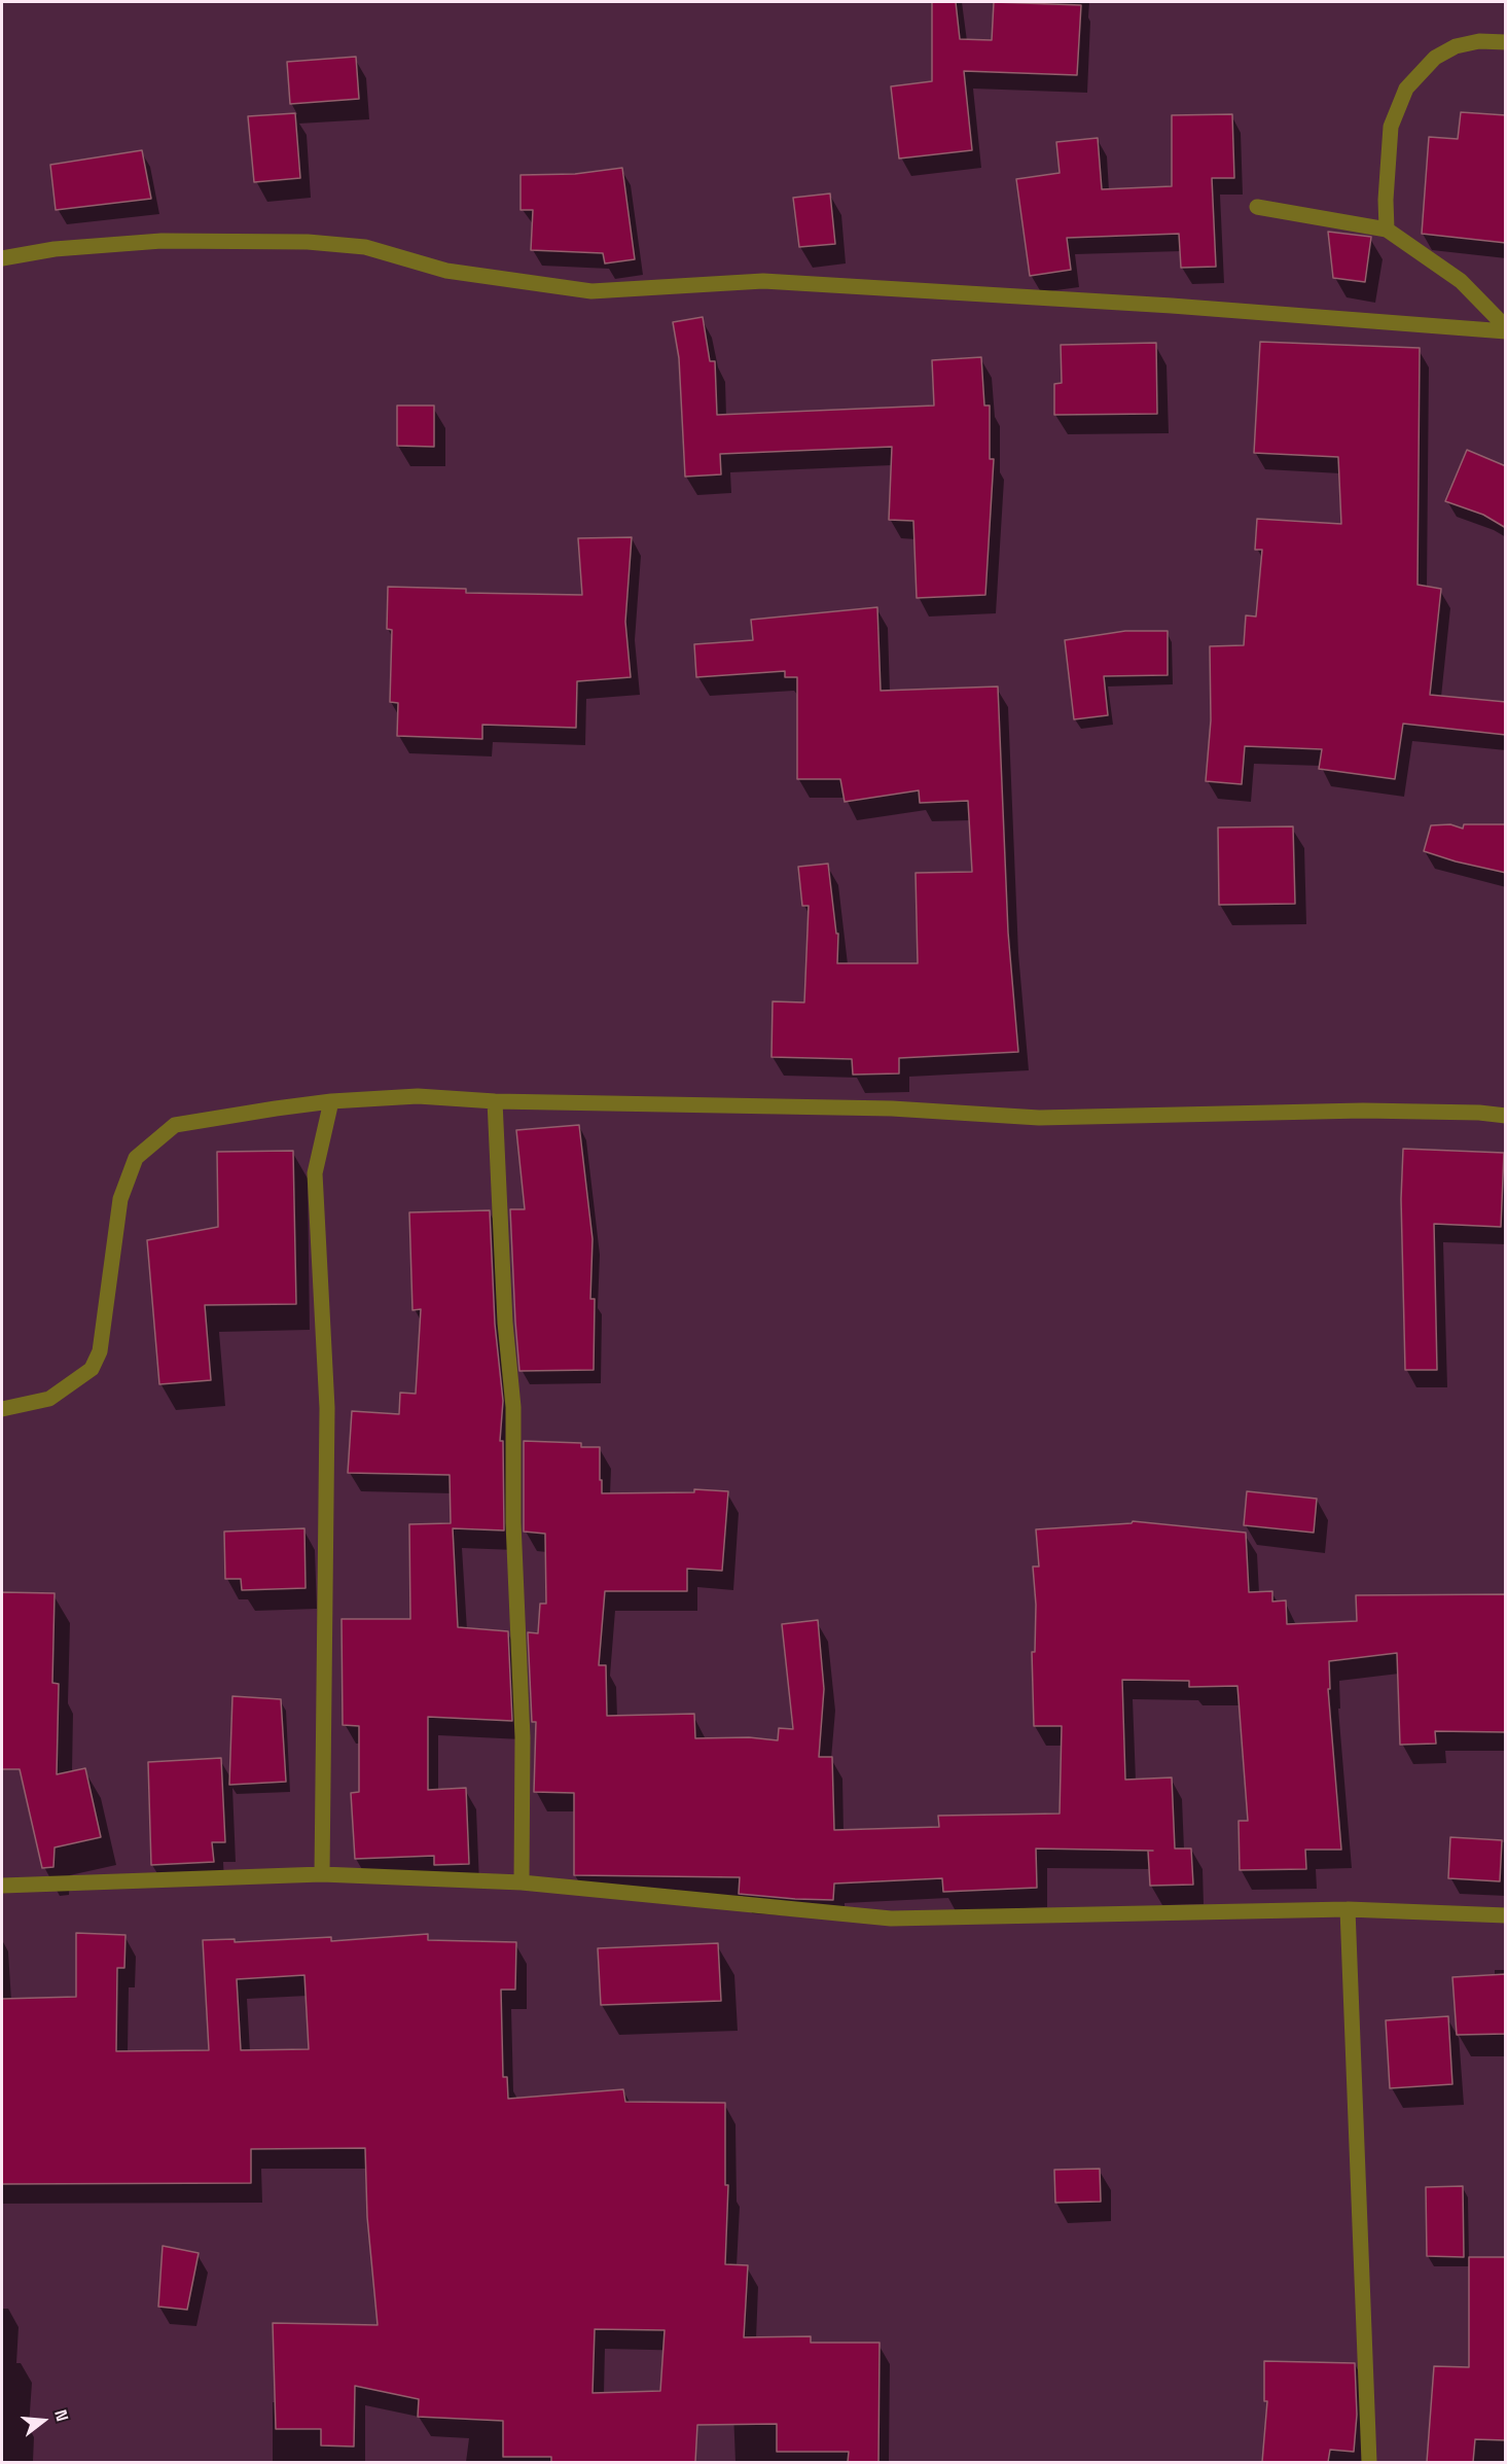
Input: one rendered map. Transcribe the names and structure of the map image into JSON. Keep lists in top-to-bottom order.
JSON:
{
  "north": "right"
}
